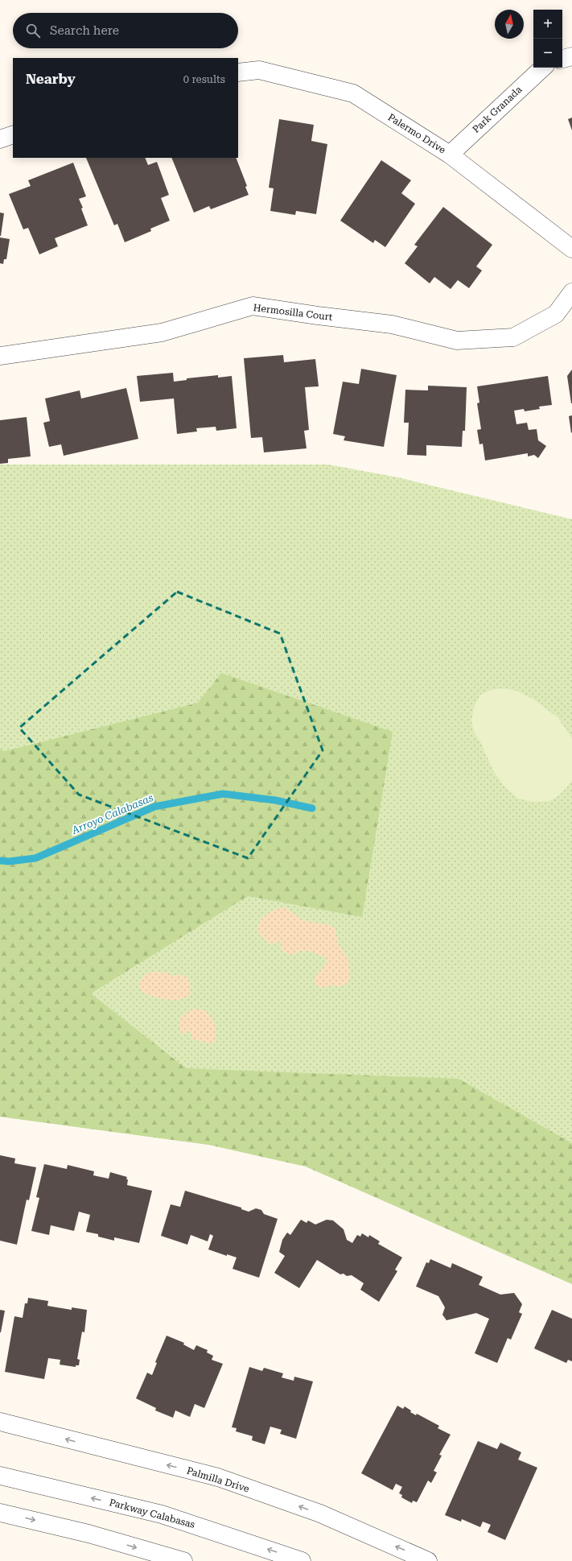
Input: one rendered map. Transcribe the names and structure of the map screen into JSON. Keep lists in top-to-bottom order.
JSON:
{
  "streets": {
    "street": [
      "Park Granada",
      "Palermo Drive",
      "Hermosilla Court",
      "Palmilla Drive",
      "Parkway Calabasas"
    ]
  },
  "crossings": [
    ["Park Granada", "Palermo Drive"]
  ],
  "water": ["Arroyo Calabasas"],
  "north": "top",
  "page": {
    "map_buttons": ["+", "−"],
    "search": "Search here",
    "heading": ["Nearby", "0 results"]
  }
}
